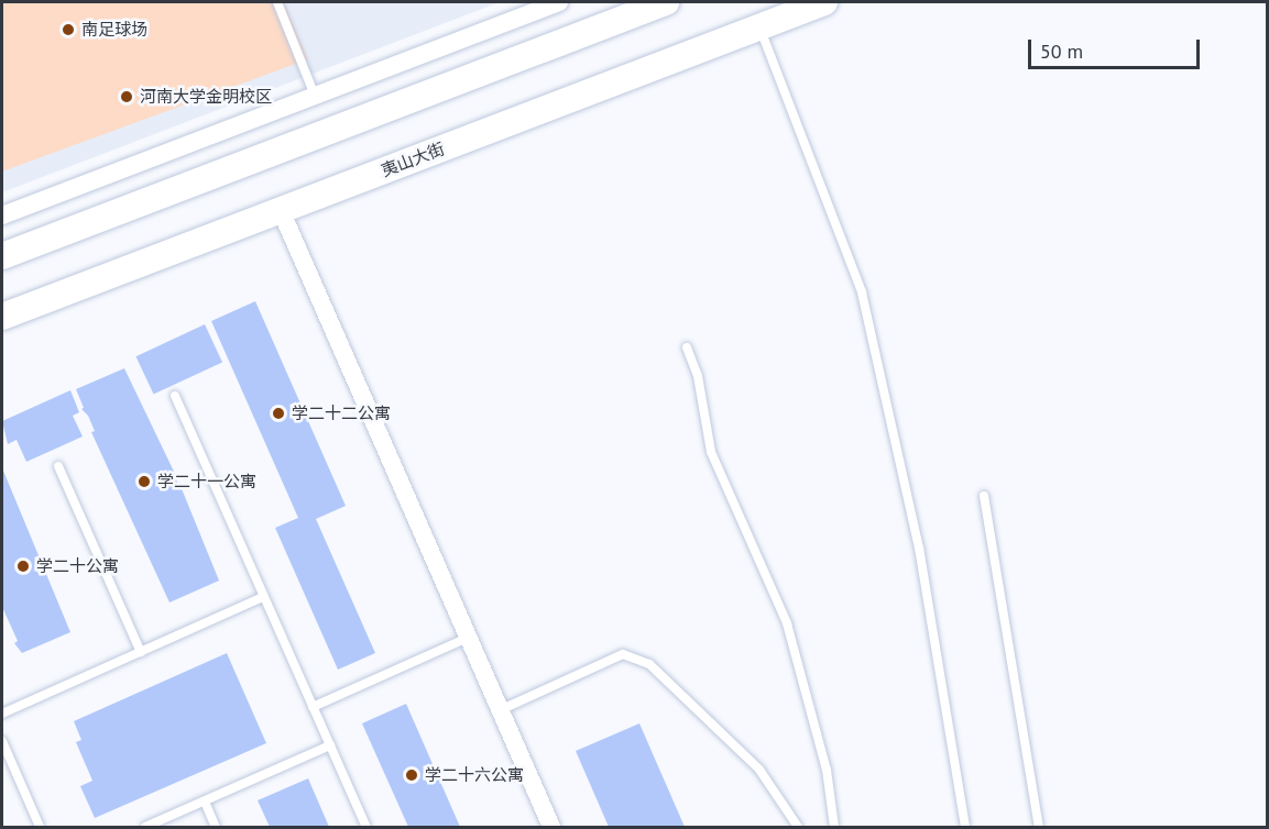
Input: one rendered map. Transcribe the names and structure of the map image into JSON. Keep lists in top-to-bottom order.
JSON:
{
  "streets": {
    "main road": ["夷山大街"]
  },
  "places": [
    "南足球场",
    "河南大学金明校区",
    "学二十二公寓",
    "学二十一公寓",
    "学二十公寓",
    "学二十六公寓"
  ],
  "scale_bar": "50 m"
}
